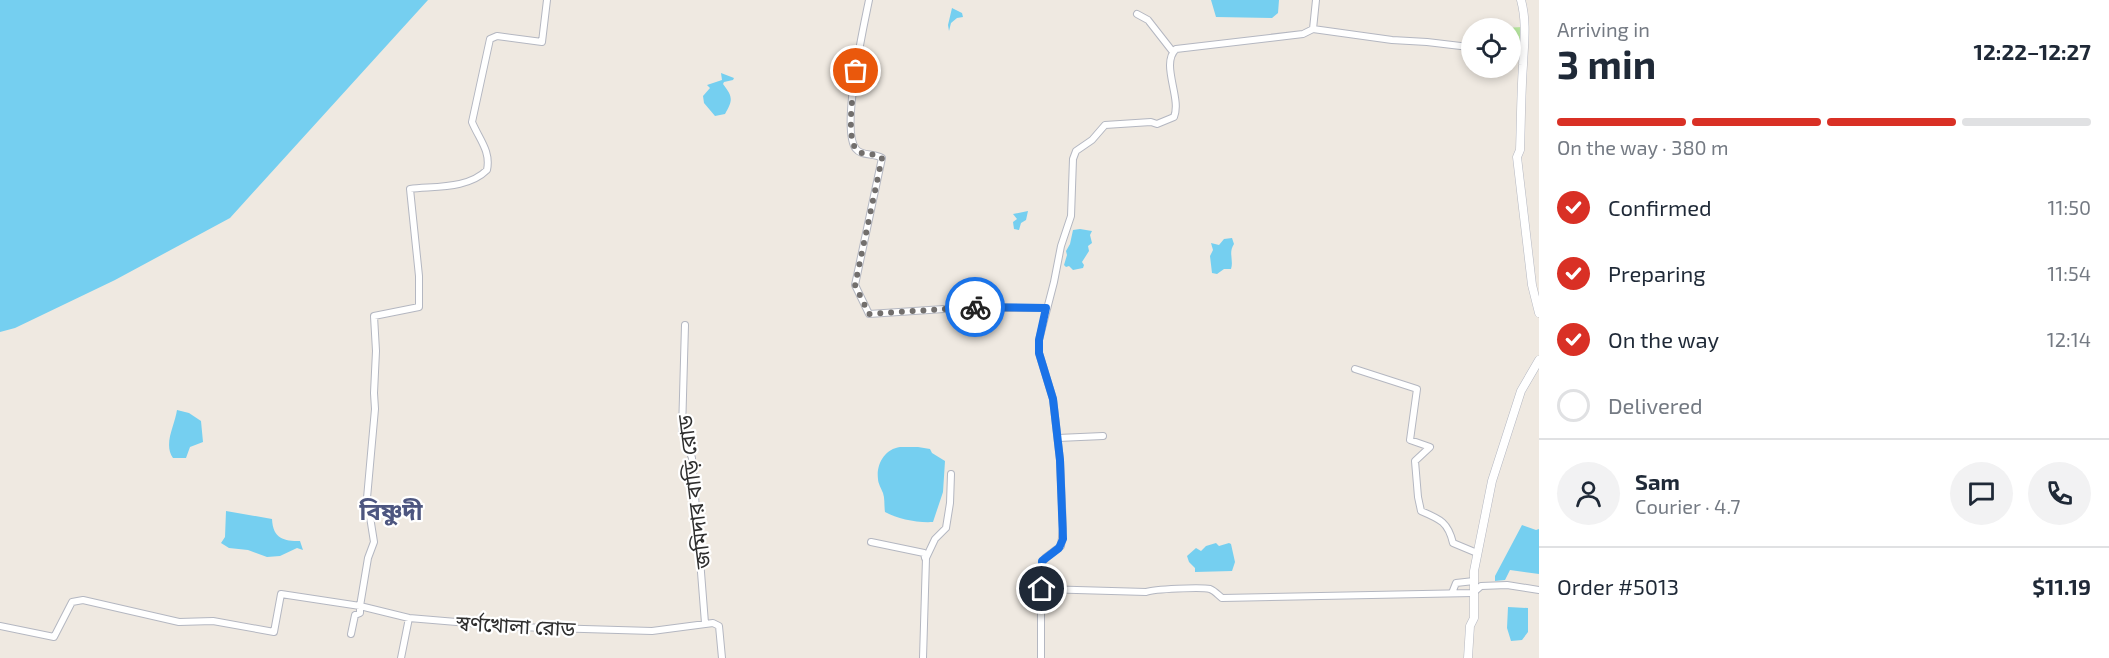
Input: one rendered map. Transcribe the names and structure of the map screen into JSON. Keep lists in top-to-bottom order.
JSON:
{
  "streets": {
    "street": ["জমিদার বাড়ি রোড", "স্বর্ণখোলা রোড"]
  },
  "crossings": [
    ["জমিদার বাড়ি রোড", "স্বর্ণখোলা রোড"]
  ],
  "districts": ["বিষ্ণুদী"],
  "page": {
    "heading": ["3 min", "Arriving in", "12:22–12:27"],
    "panel": [
      "Sam",
      "Courier · 4.7",
      "Order #5013",
      "$11.19"
    ],
    "bar": "On the way · 380 m",
    "list": [
      ["Confirmed", "11:50"],
      ["Preparing", "11:54"],
      ["On the way", "12:14"],
      "Delivered"
    ]
  }
}
